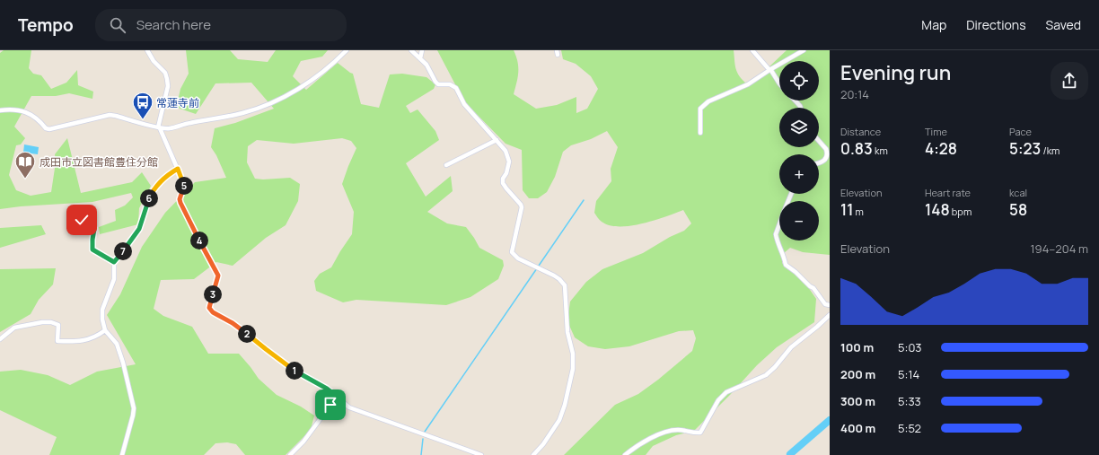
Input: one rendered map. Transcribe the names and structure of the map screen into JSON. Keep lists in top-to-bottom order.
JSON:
{
  "places": {
    "bus stop": ["常蓮寺前"],
    "library": ["成田市立図書館豊住分館"]
  },
  "page": {
    "header": "Tempo",
    "search": "Search here",
    "nav": ["Map", "Directions", "Saved"],
    "heading": ["Evening run", "20:14"],
    "map_buttons": ["+", "−"],
    "stats": [
      ["Distance", "0.83 km"],
      ["Time", "4:28"],
      ["Pace", "5:23 /km"],
      ["Elevation", "11 m"],
      ["Heart rate", "148 bpm"],
      ["kcal", "58"]
    ],
    "pins": [
      "5",
      "6",
      "4",
      "7",
      "3",
      "2",
      "1"
    ],
    "chart": ["Elevation", "194–204 m"],
    "list": [
      {
        "name": "100 m",
        "note": "5:03"
      },
      {
        "name": "200 m",
        "note": "5:14"
      },
      {
        "name": "300 m",
        "note": "5:33"
      },
      {
        "name": "400 m",
        "note": "5:52"
      }
    ]
  }
}
